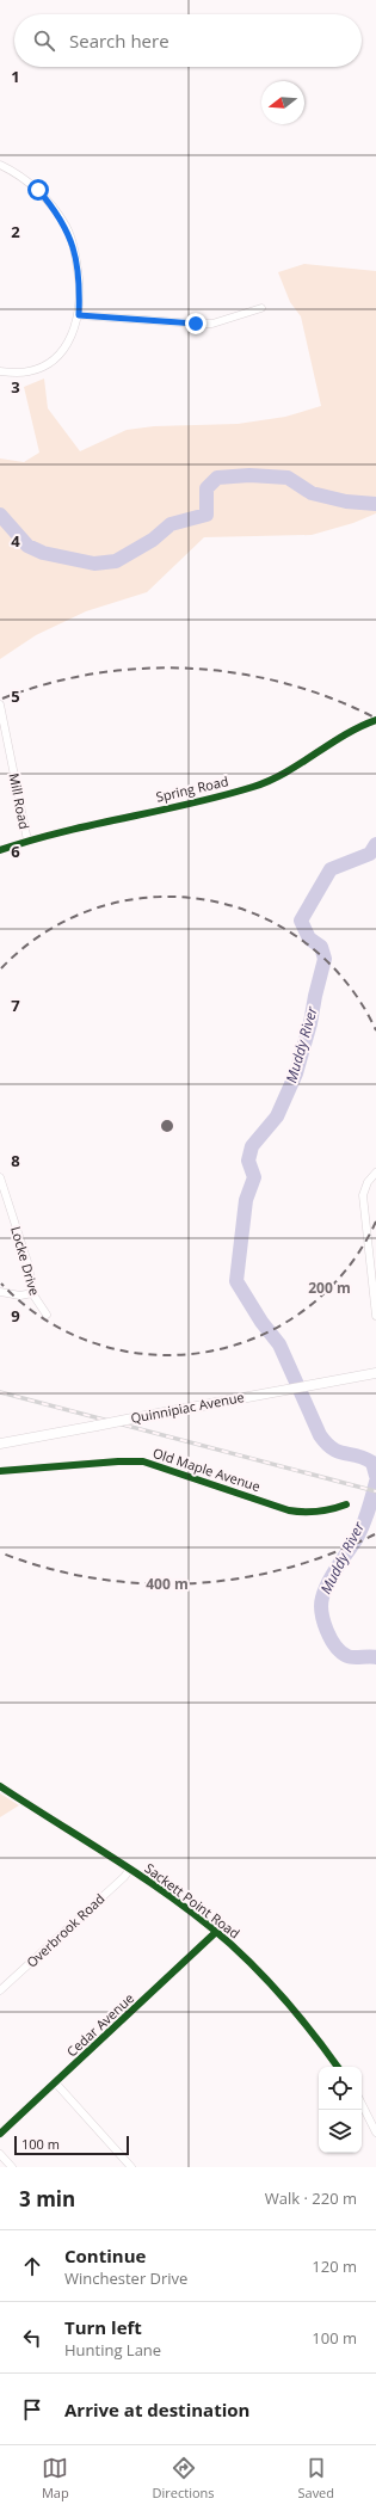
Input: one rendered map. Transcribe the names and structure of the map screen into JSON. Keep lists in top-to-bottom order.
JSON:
{
  "streets": {
    "main road": ["Quinnipiac Avenue"],
    "street": [
      "Spring Road",
      "Mill Road",
      "Locke Drive",
      "Old Maple Avenue",
      "Sackett Point Road",
      "Overbrook Road",
      "Cedar Avenue"
    ]
  },
  "crossings": [
    ["Spring Road", "Mill Road"],
    ["Sackett Point Road", "Overbrook Road"],
    ["Sackett Point Road", "Cedar Avenue"]
  ],
  "water": ["Muddy River"],
  "scale_bar": "100 m",
  "north": "left",
  "page": {
    "search": "Search here",
    "scale": "100 m",
    "heading": ["3 min", "Walk · 220 m"],
    "list": [
      ["Continue", "Winchester Drive", "120 m"],
      ["Turn left", "Hunting Lane", "100 m"],
      "Arrive at destination"
    ],
    "nav": ["Map", "Directions", "Saved"]
  },
  "grid": {
    "rows": [
      "1",
      "2",
      "3",
      "4",
      "5",
      "6",
      "7",
      "8",
      "9"
    ]
  },
  "rings": ["200 m", "400 m"]
}
